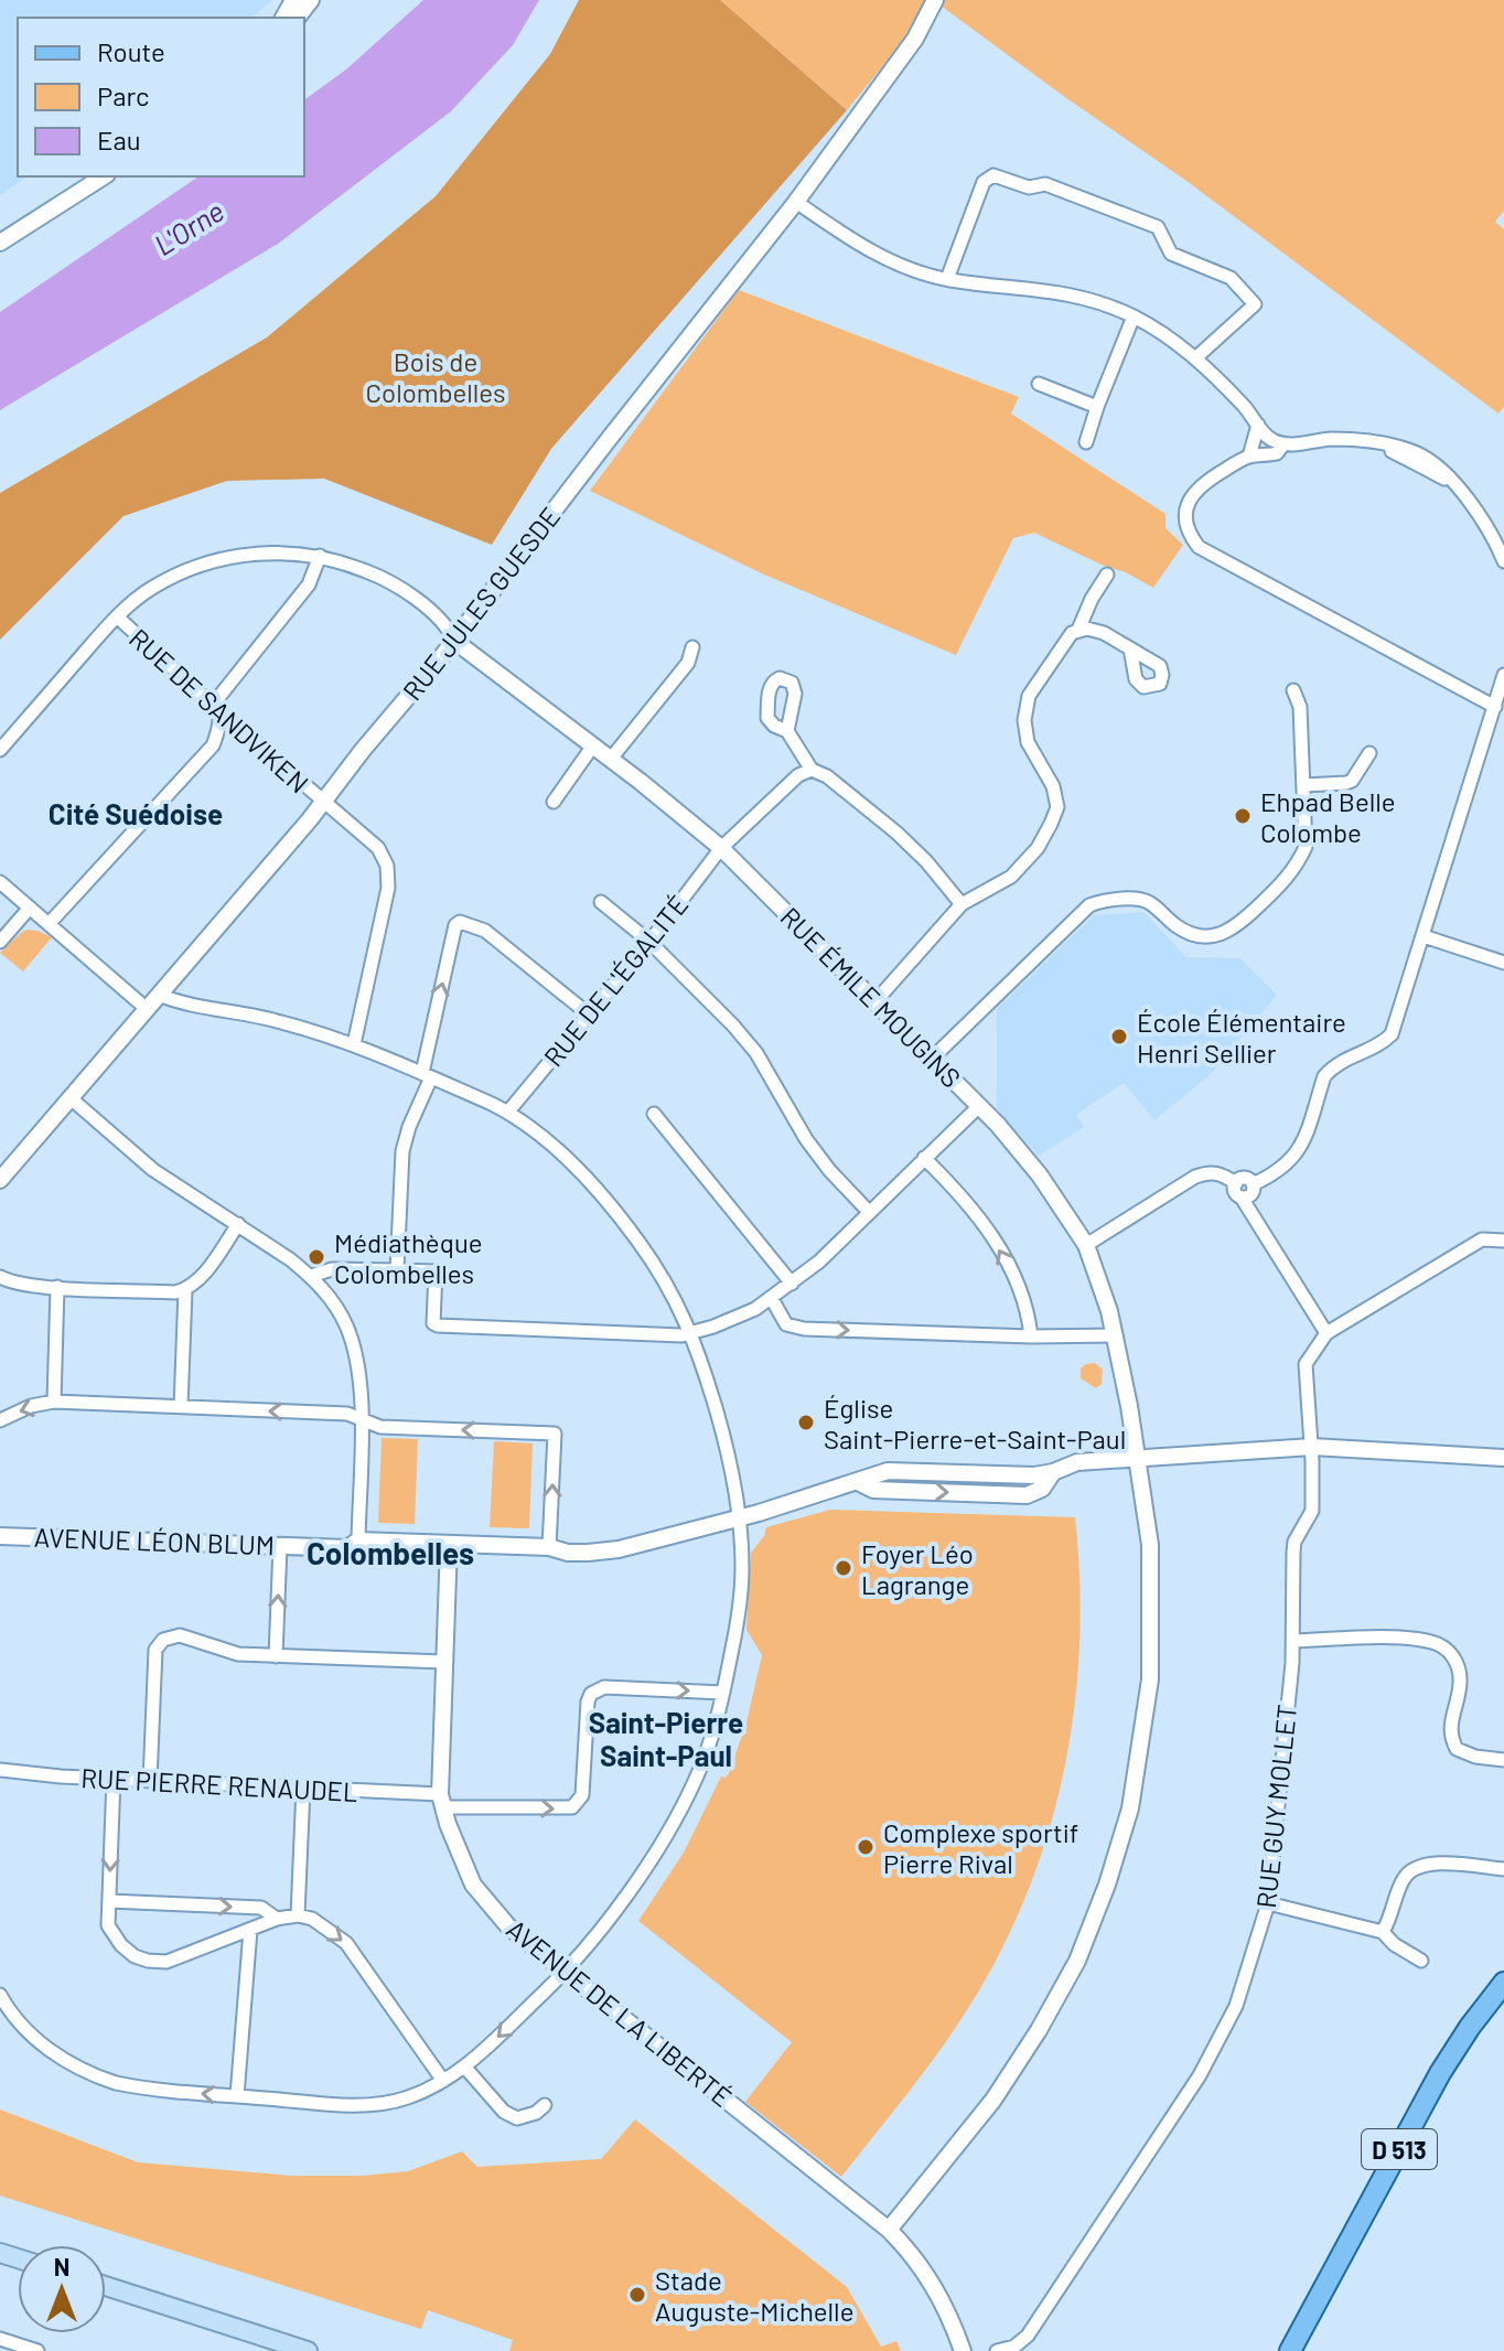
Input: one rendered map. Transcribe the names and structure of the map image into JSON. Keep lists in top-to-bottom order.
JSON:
{
  "streets": {
    "main road": ["D 513"],
    "street": [
      "RUE JULES GUESDE",
      "RUE DE SANDVIKEN",
      "RUE DE L'ÉGALITÉ",
      "RUE ÉMILE MOUGINS",
      "AVENUE LÉON BLUM",
      "RUE PIERRE RENAUDEL",
      "RUE GUY MOLLET",
      "AVENUE DE LA LIBERTÉ"
    ]
  },
  "crossings": [
    ["RUE JULES GUESDE", "RUE DE SANDVIKEN"],
    ["RUE JULES GUESDE", "RUE ÉMILE MOUGINS"],
    ["RUE DE L'ÉGALITÉ", "RUE ÉMILE MOUGINS"],
    ["RUE ÉMILE MOUGINS", "AVENUE DE LA LIBERTÉ"],
    ["AVENUE LÉON BLUM", "AVENUE DE LA LIBERTÉ"],
    ["RUE PIERRE RENAUDEL", "AVENUE DE LA LIBERTÉ"]
  ],
  "districts": ["Cité Suédoise", "Colombelles", "Saint-Pierre Saint-Paul"],
  "water": ["L'Orne"],
  "parks": ["Bois de Colombelles"],
  "places": [
    "Ehpad Belle Colombe",
    "École Élémentaire Henri Sellier",
    "Médiathèque Colombelles",
    "Église Saint-Pierre-et-Saint-Paul",
    "Foyer Léo Lagrange",
    "Complexe sportif Pierre Rival",
    "Stade Auguste-Michelle"
  ],
  "legend": ["Route", "Parc", "Eau"],
  "north": "top"
}
